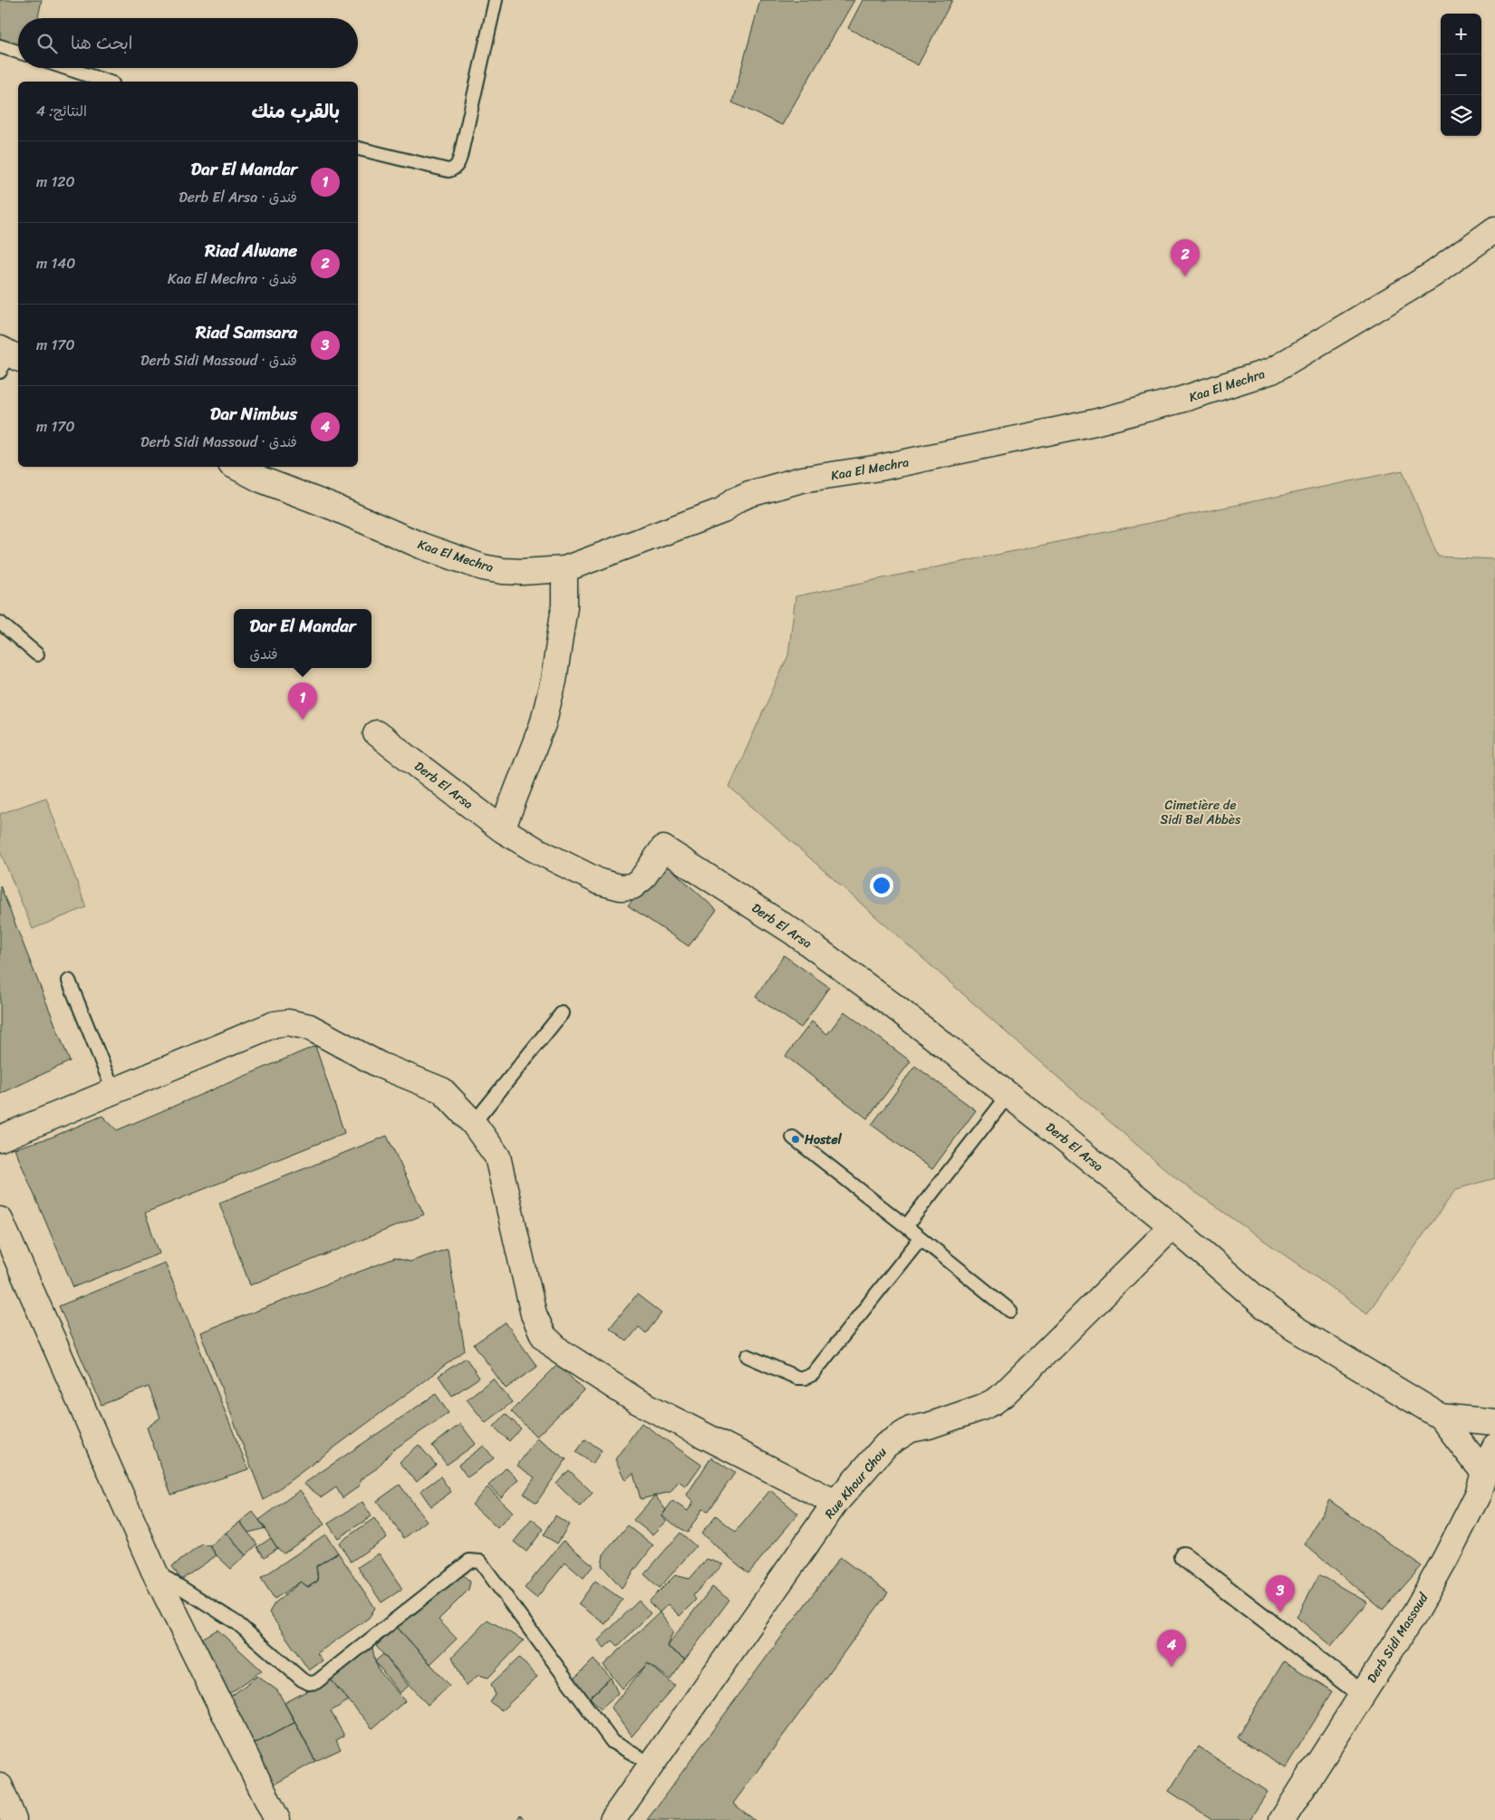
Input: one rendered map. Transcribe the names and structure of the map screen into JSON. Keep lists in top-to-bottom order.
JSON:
{
  "streets": {
    "street": [
      "Kaa El Mechra",
      "Derb El Arsa",
      "Rue Khour Chou",
      "Derb Sidi Massoud"
    ]
  },
  "crossings": [
    ["Derb El Arsa", "Rue Khour Chou"]
  ],
  "parks": ["Cimetière de Sidi Bel Abbès"],
  "places": ["Hostel"],
  "page": {
    "map_buttons": ["+", "−"],
    "search": "ابحث هنا",
    "heading": ["بالقرب منك", "النتائج: 4"],
    "list": [
      {
        "mark": "1",
        "name": "Dar El Mandar",
        "note": "فندق · Derb El Arsa",
        "value": "120 m"
      },
      {
        "mark": "2",
        "name": "Riad Alwane",
        "note": "فندق · Kaa El Mechra",
        "value": "140 m"
      },
      {
        "mark": "3",
        "name": "Riad Samsara",
        "note": "فندق · Derb Sidi Massoud",
        "value": "170 m"
      },
      {
        "mark": "4",
        "name": "Dar Nimbus",
        "note": "فندق · Derb Sidi Massoud",
        "value": "170 m"
      }
    ],
    "pins": [
      "2",
      "1",
      "3",
      "4"
    ],
    "popup": ["Dar El Mandar", "فندق"]
  }
}
